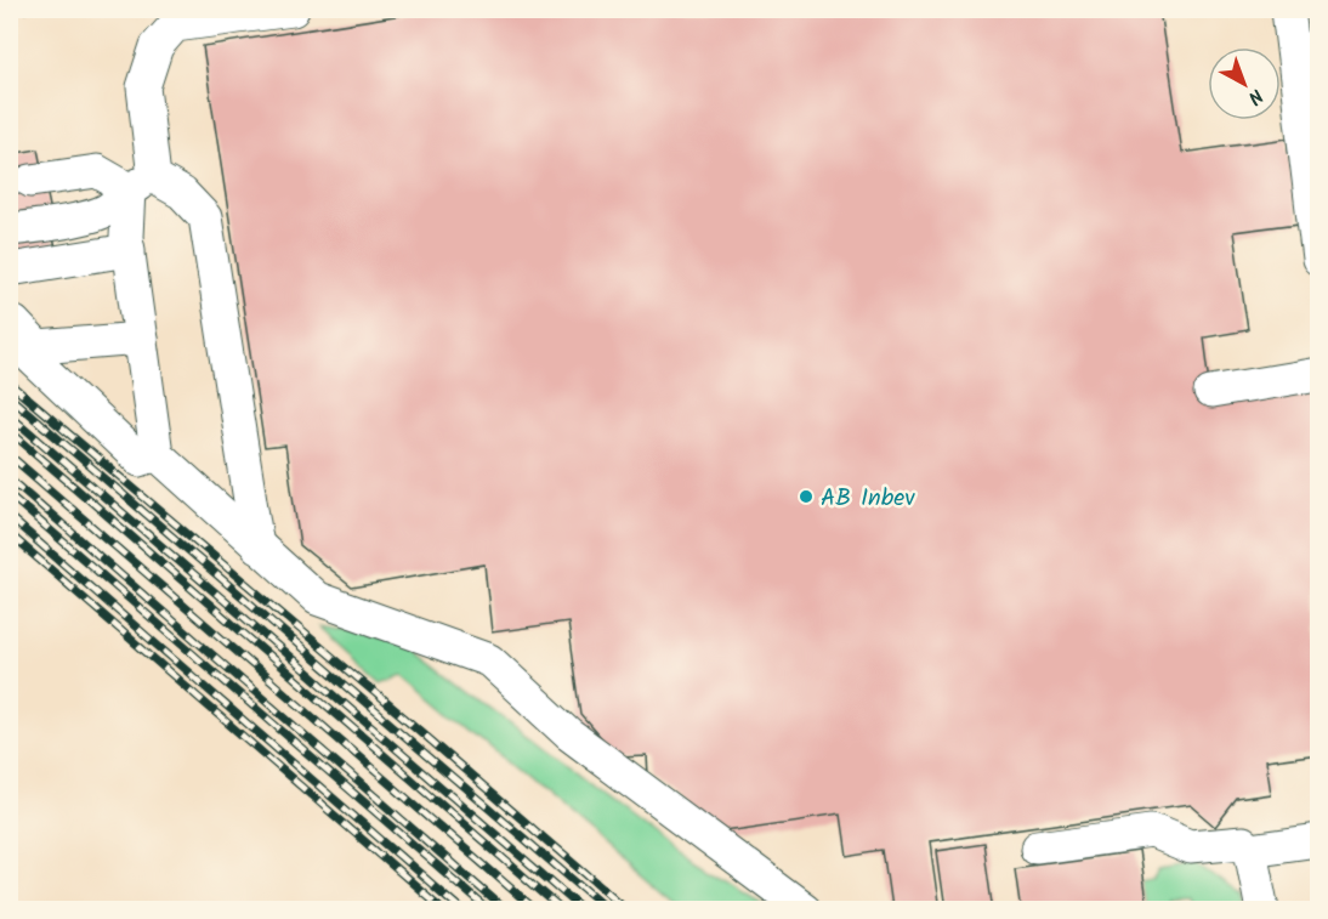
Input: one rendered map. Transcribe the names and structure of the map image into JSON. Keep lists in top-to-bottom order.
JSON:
{
  "places": ["AB Inbev"],
  "north": "bottom right"
}
